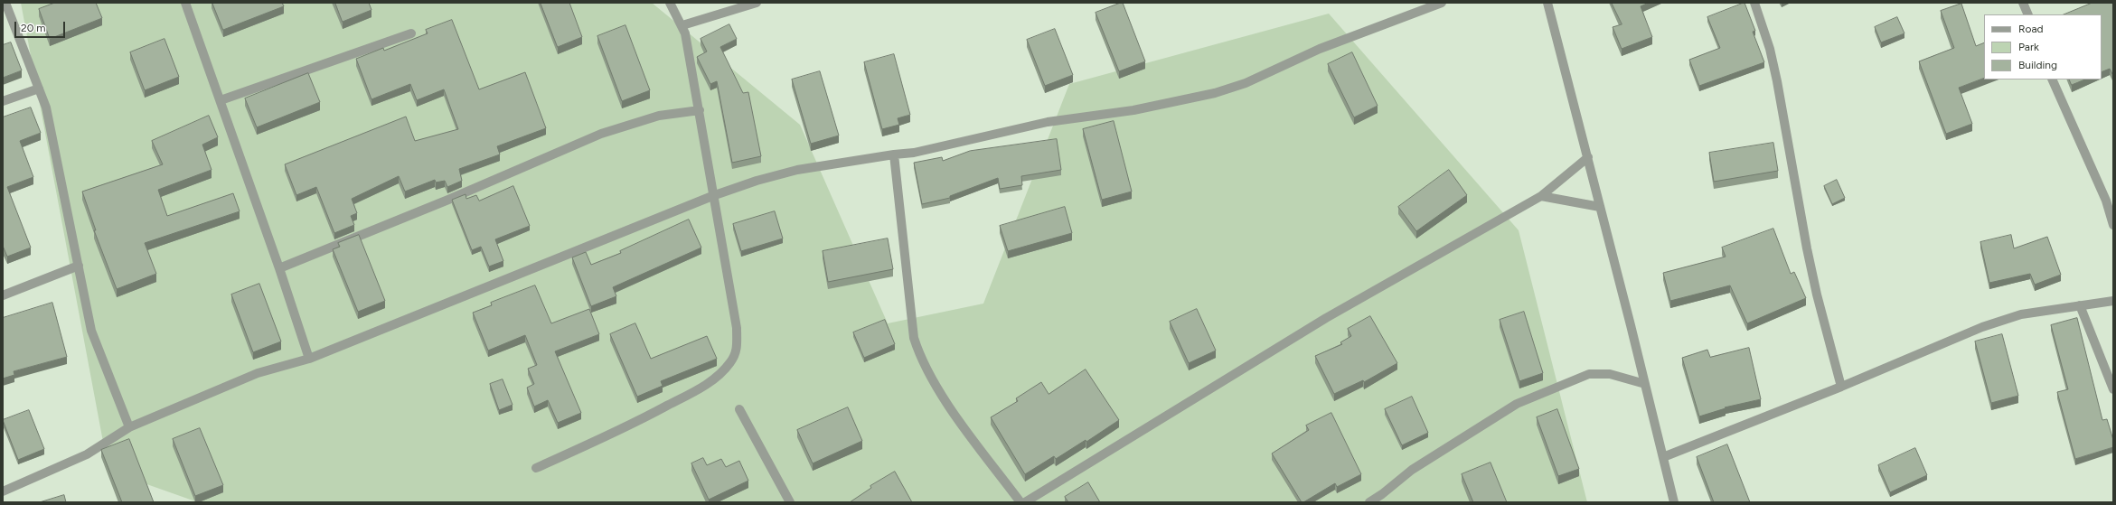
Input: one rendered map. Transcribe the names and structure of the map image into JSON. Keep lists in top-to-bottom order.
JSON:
{
  "legend": ["Road", "Park", "Building"],
  "scale_bar": "20 m"
}
